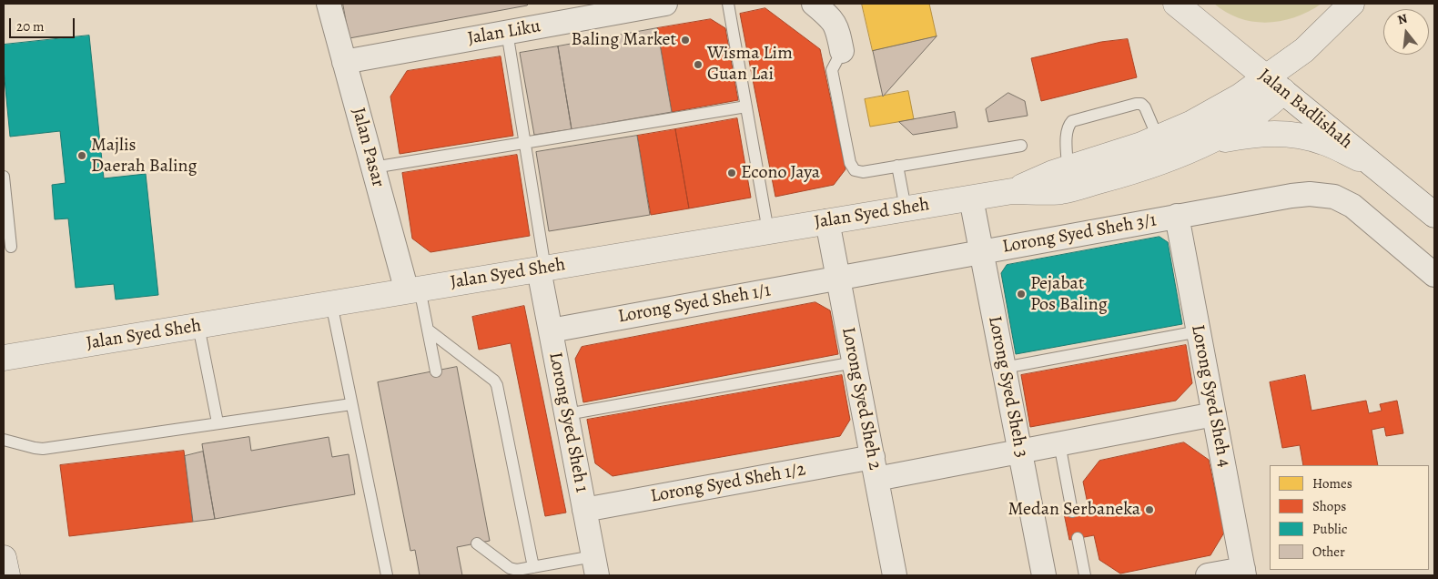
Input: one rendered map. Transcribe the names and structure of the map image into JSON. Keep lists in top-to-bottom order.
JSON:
{
  "streets": {
    "street": [
      "Jalan Liku",
      "Jalan Badlishah",
      "Jalan Pasar",
      "Jalan Syed Sheh",
      "Lorong Syed Sheh 3/1",
      "Lorong Syed Sheh 1/1",
      "Lorong Syed Sheh 3",
      "Lorong Syed Sheh 4",
      "Lorong Syed Sheh 2",
      "Lorong Syed Sheh 1",
      "Lorong Syed Sheh 1/2"
    ]
  },
  "crossings": [
    ["Jalan Liku", "Jalan Pasar"],
    ["Jalan Badlishah", "Jalan Syed Sheh"],
    ["Jalan Pasar", "Jalan Syed Sheh"],
    ["Jalan Syed Sheh", "Lorong Syed Sheh 3"],
    ["Jalan Syed Sheh", "Lorong Syed Sheh 2"],
    ["Jalan Syed Sheh", "Lorong Syed Sheh 1"],
    ["Lorong Syed Sheh 3/1", "Lorong Syed Sheh 1/1"],
    ["Lorong Syed Sheh 3/1", "Lorong Syed Sheh 3"],
    ["Lorong Syed Sheh 3/1", "Lorong Syed Sheh 4"],
    ["Lorong Syed Sheh 3/1", "Lorong Syed Sheh 2"],
    ["Lorong Syed Sheh 1/1", "Lorong Syed Sheh 2"],
    ["Lorong Syed Sheh 1/1", "Lorong Syed Sheh 1"],
    ["Lorong Syed Sheh 3", "Lorong Syed Sheh 1/2"],
    ["Lorong Syed Sheh 4", "Lorong Syed Sheh 1/2"],
    ["Lorong Syed Sheh 2", "Lorong Syed Sheh 1/2"],
    ["Lorong Syed Sheh 1", "Lorong Syed Sheh 1/2"]
  ],
  "places": [
    "Baling Market",
    "Wisma Lim Guan Lai",
    "Majlis Daerah Baling",
    "Econo Jaya",
    "Pejabat Pos Baling",
    "Medan Serbaneka"
  ],
  "legend": [
    "Homes",
    "Shops",
    "Public",
    "Other"
  ],
  "scale_bar": "20 m",
  "north": "top"
}
